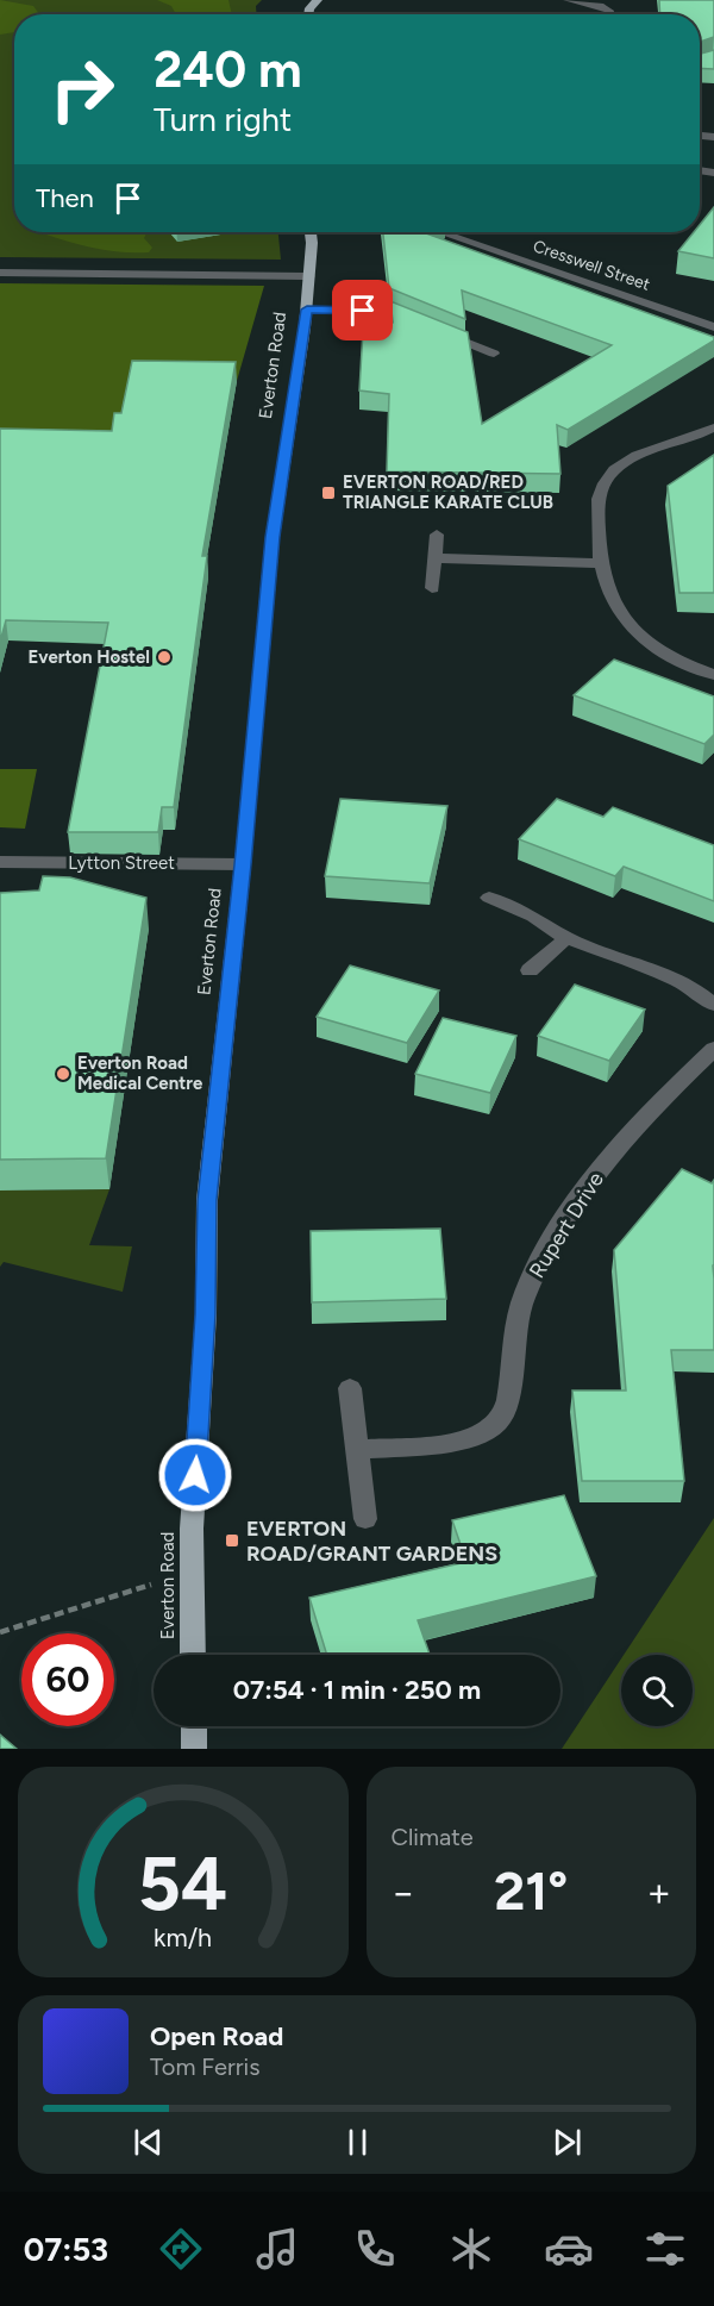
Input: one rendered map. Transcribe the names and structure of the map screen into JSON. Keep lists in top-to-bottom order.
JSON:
{
  "streets": {
    "main road": ["Everton Road"],
    "street": ["Cresswell Street", "Lytton Street", "Rupert Drive"]
  },
  "crossings": [
    ["Everton Road", "Lytton Street"]
  ],
  "places": {
    "transit": ["EVERTON ROAD/RED TRIANGLE KARATE CLUB", "EVERTON ROAD/GRANT GARDENS"],
    "other": ["Everton Hostel", "Everton Road Medical Centre"]
  },
  "page": {
    "turn": ["240 m", "Turn right"],
    "then": "Then",
    "limit": "60",
    "trip": "07:54 · 1 min · 250 m",
    "tile": "Climate",
    "heat": ["−", "21°", "+"],
    "song": ["Open Road", "Tom Ferris"],
    "tabs": "07:53",
    "gauge": ["54", "km/h"]
  }
}
